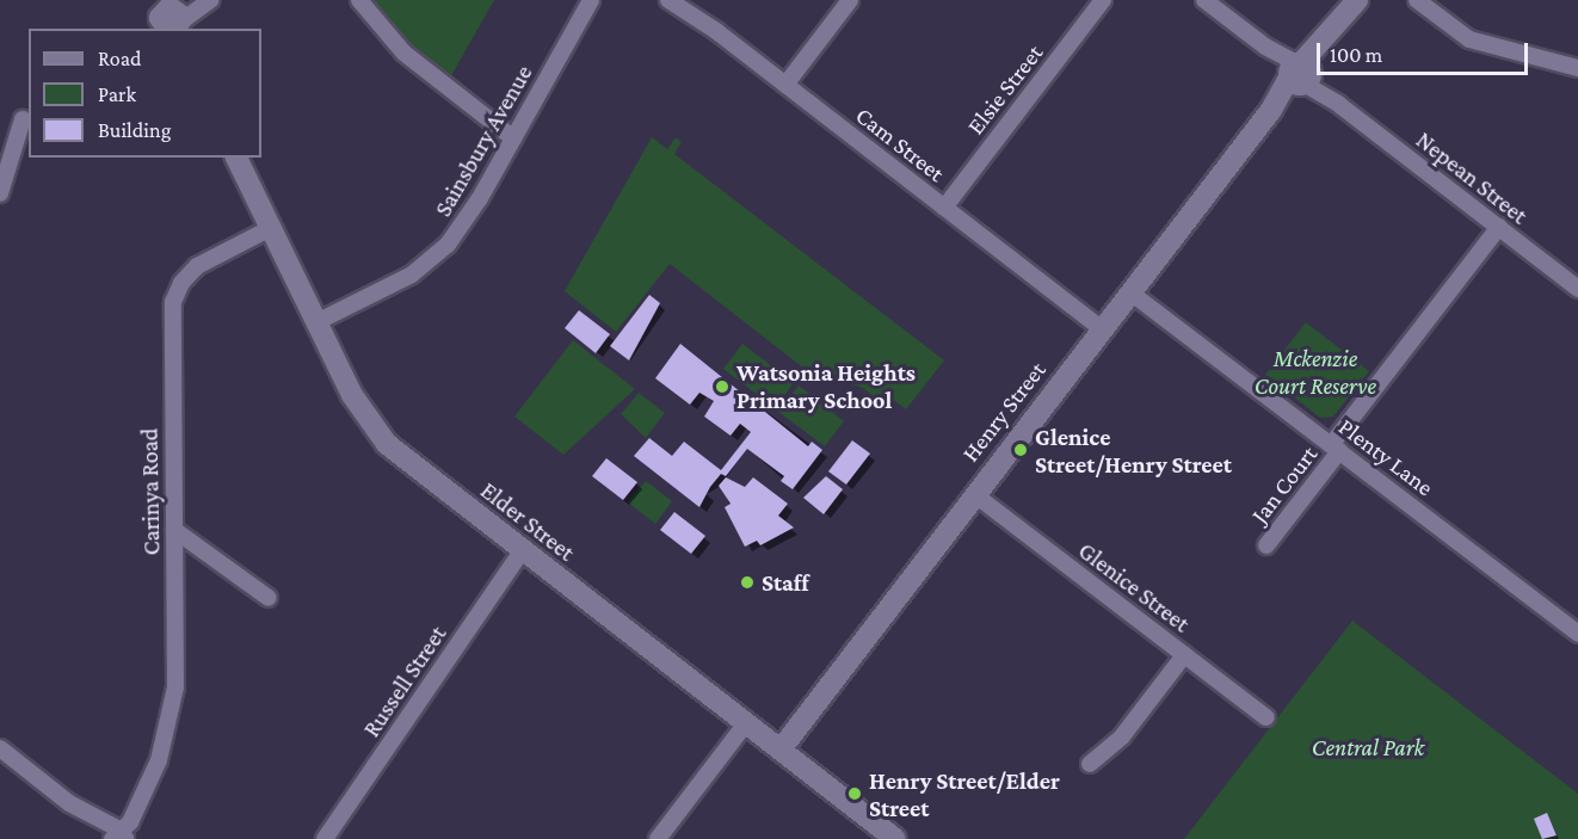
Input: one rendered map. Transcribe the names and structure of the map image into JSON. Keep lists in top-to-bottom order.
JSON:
{
  "streets": {
    "street": [
      "Elsie Street",
      "Sainsbury Avenue",
      "Cam Street",
      "Nepean Street",
      "Henry Street",
      "Plenty Lane",
      "Jan Court",
      "Carinya Road",
      "Elder Street",
      "Glenice Street",
      "Russell Street"
    ]
  },
  "crossings": [
    ["Elsie Street", "Cam Street"],
    ["Sainsbury Avenue", "Elder Street"],
    ["Cam Street", "Henry Street"],
    ["Nepean Street", "Henry Street"],
    ["Nepean Street", "Jan Court"],
    ["Henry Street", "Plenty Lane"],
    ["Henry Street", "Elder Street"],
    ["Henry Street", "Glenice Street"],
    ["Plenty Lane", "Jan Court"],
    ["Carinya Road", "Elder Street"],
    ["Elder Street", "Russell Street"]
  ],
  "parks": ["Mckenzie Court Reserve", "Central Park"],
  "places": [
    "Watsonia Heights Primary School",
    "Glenice Street/Henry Street",
    "Staff",
    "Henry Street/Elder Street"
  ],
  "legend": ["Road", "Park", "Building"],
  "scale_bar": "100 m"
}
